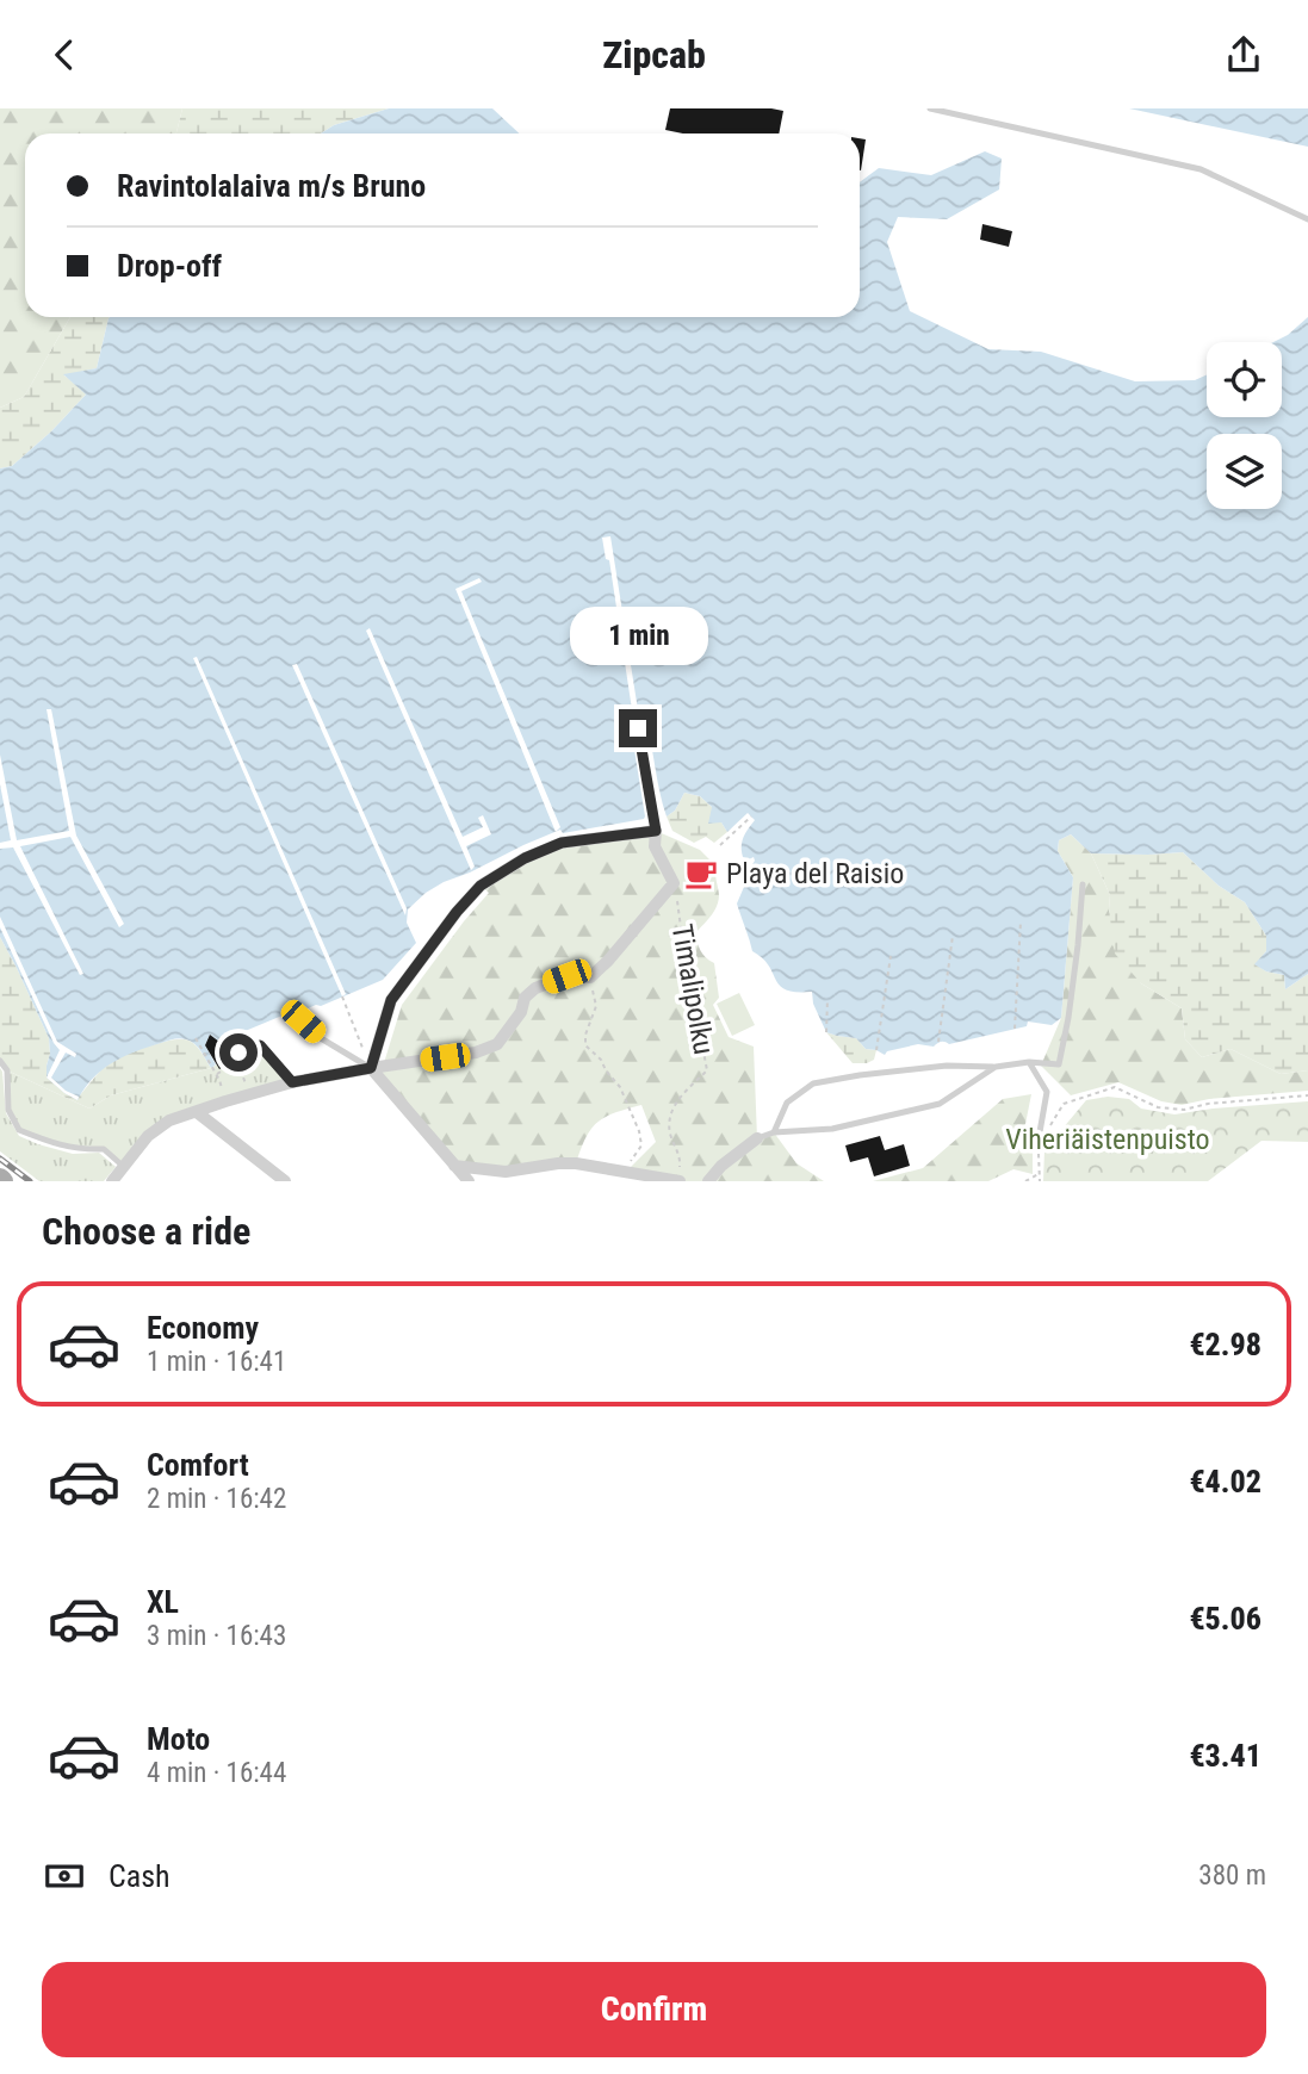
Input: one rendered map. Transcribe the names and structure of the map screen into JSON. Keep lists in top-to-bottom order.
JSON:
{
  "streets": {
    "path": ["Timalipolku"]
  },
  "parks": ["Viheriäistenpuisto"],
  "places": {
    "cafe": ["Playa del Raisio"]
  },
  "page": {
    "header": "Zipcab",
    "banner": ["Ravintolalaiva m/s Bruno", "Drop-off"],
    "bubble": "1 min",
    "heading": "Choose a ride",
    "list": [
      {
        "name": "Economy",
        "note": "1 min · 16:41",
        "value": "€2.98"
      },
      {
        "name": "Comfort",
        "note": "2 min · 16:42",
        "value": "€4.02"
      },
      {
        "name": "XL",
        "note": "3 min · 16:43",
        "value": "€5.06"
      },
      {
        "name": "Moto",
        "note": "4 min · 16:44",
        "value": "€3.41"
      }
    ],
    "pay": ["Cash", "380 m"],
    "buttons": "Confirm"
  }
}
